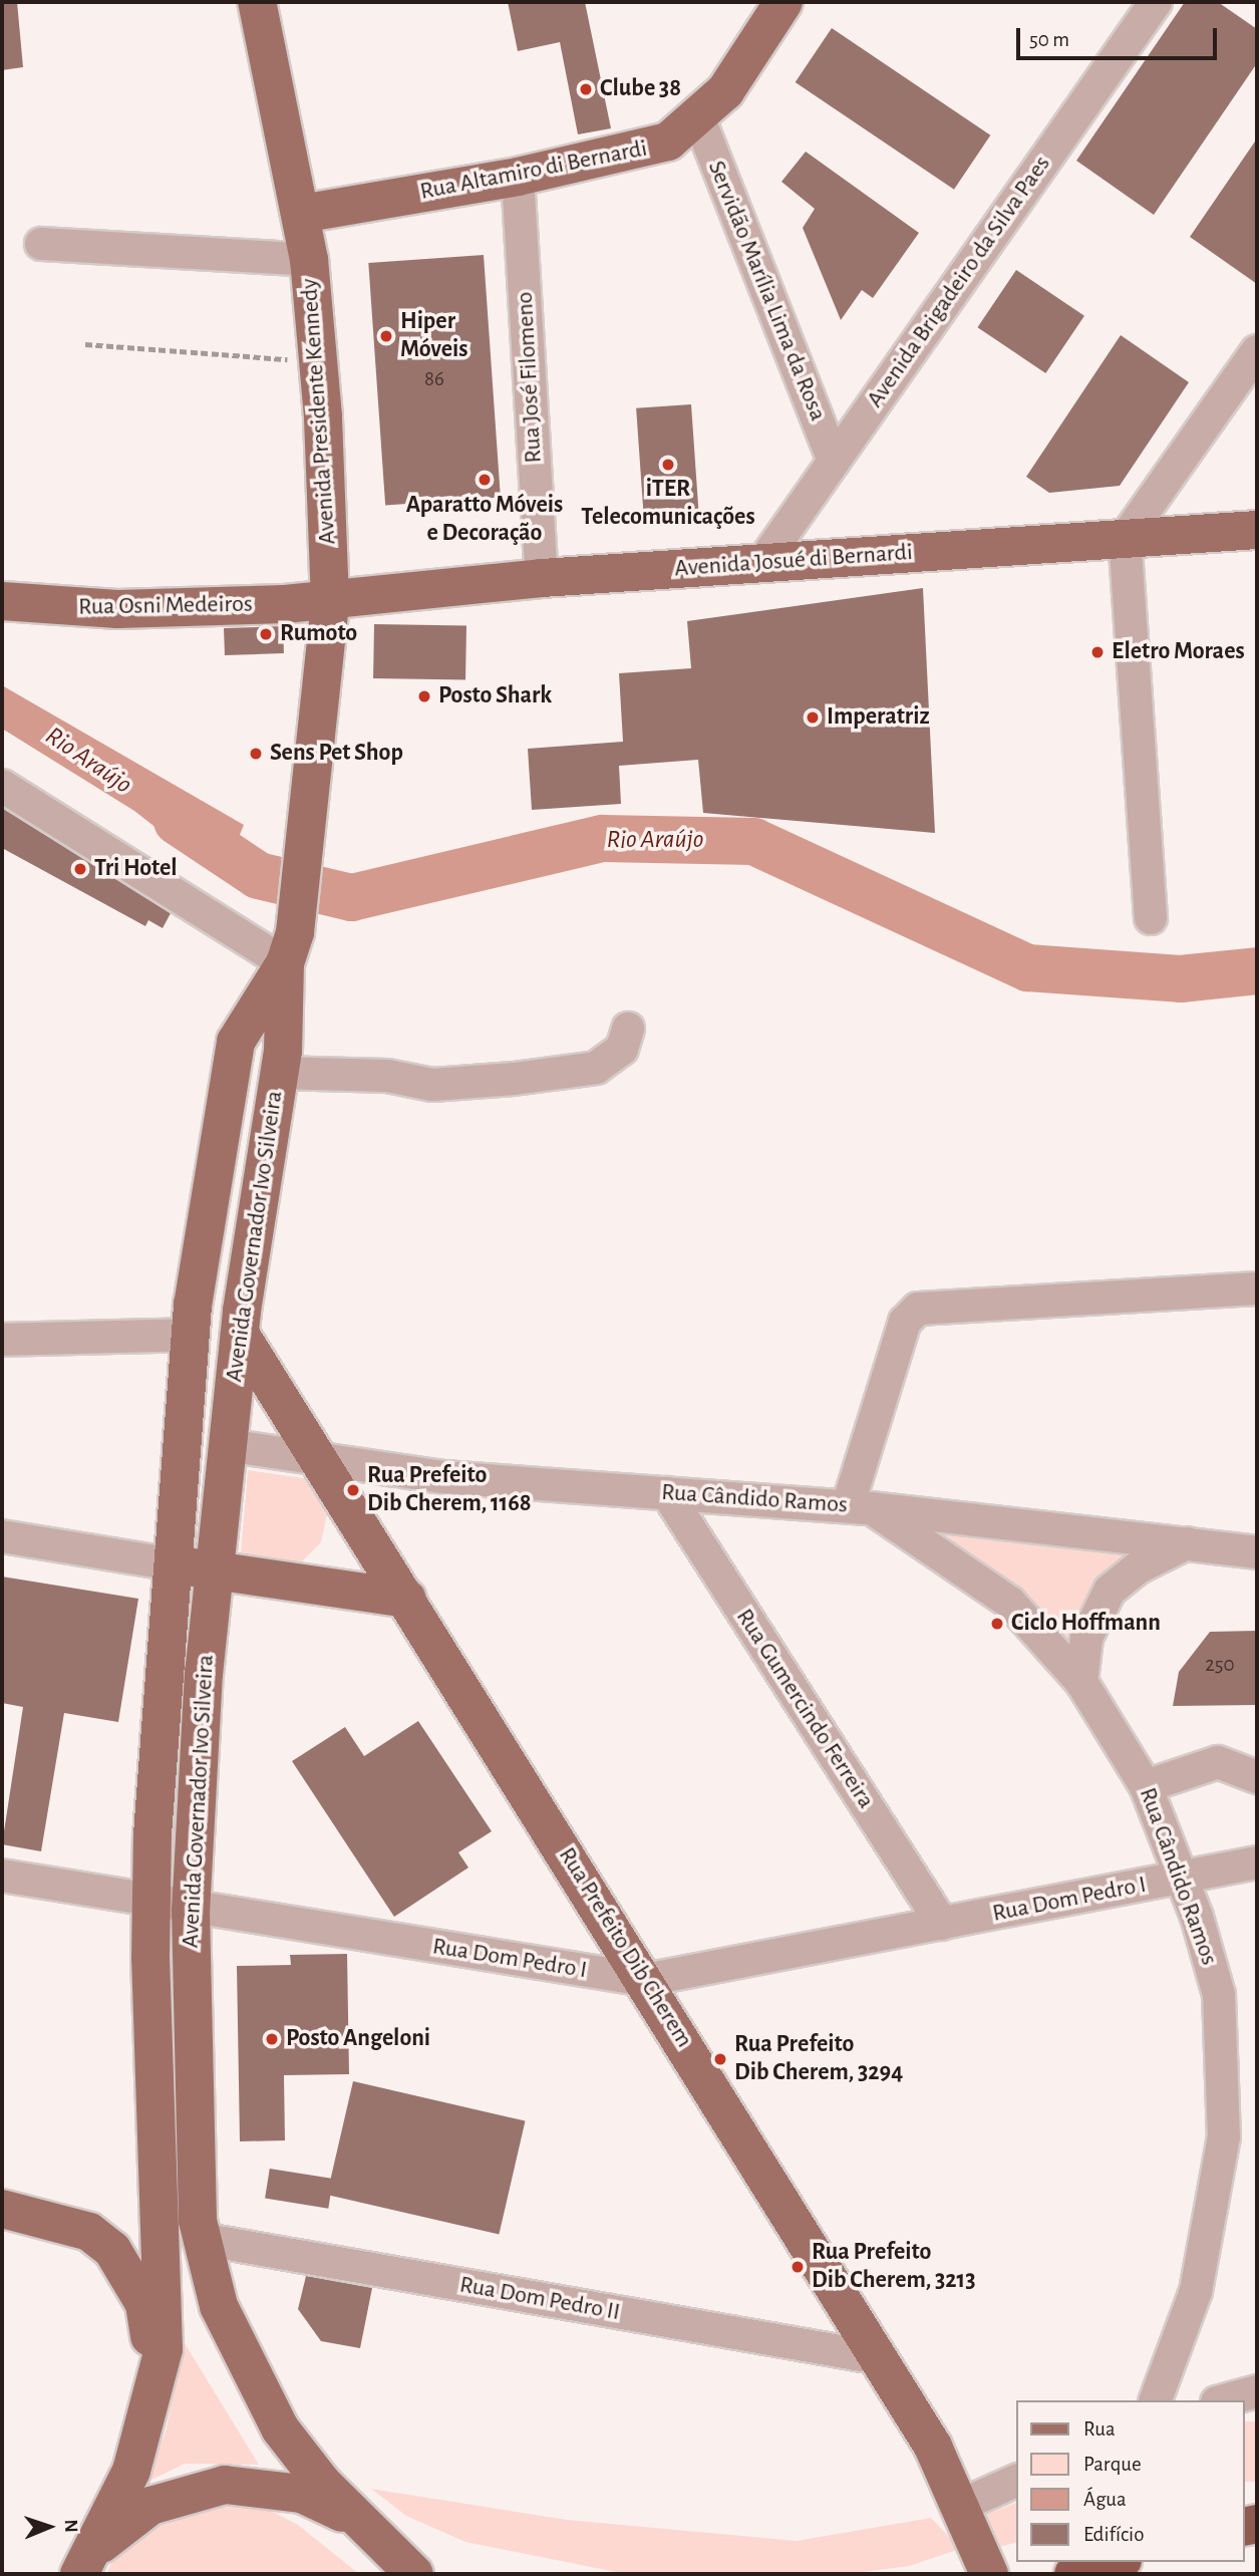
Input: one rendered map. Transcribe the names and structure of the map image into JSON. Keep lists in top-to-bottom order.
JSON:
{
  "streets": {
    "main road": [
      "Rua Altamiro di Bernardi",
      "Avenida Presidente Kennedy",
      "Avenida Josué di Bernardi",
      "Rua Osni Medeiros",
      "Avenida Governador Ivo Silveira",
      "Rua Prefeito Dib Cherem"
    ],
    "street": [
      "Avenida Brigadeiro da Silva Paes",
      "Servidão Marília Lima da Rosa",
      "Rua José Filomeno",
      "Rua Cândido Ramos",
      "Rua Gumercindo Ferreira",
      "Rua Dom Pedro I",
      "Rua Dom Pedro II"
    ]
  },
  "crossings": [
    ["Rua Altamiro di Bernardi", "Servidão Marília Lima da Rosa"],
    ["Rua Altamiro di Bernardi", "Rua José Filomeno"],
    ["Rua Altamiro di Bernardi", "Avenida Presidente Kennedy"],
    ["Avenida Brigadeiro da Silva Paes", "Servidão Marília Lima da Rosa"],
    ["Avenida Brigadeiro da Silva Paes", "Avenida Josué di Bernardi"],
    ["Rua José Filomeno", "Avenida Josué di Bernardi"],
    ["Avenida Presidente Kennedy", "Avenida Josué di Bernardi"],
    ["Avenida Presidente Kennedy", "Rua Osni Medeiros"],
    ["Avenida Presidente Kennedy", "Avenida Governador Ivo Silveira"],
    ["Avenida Josué di Bernardi", "Rua Osni Medeiros"],
    ["Avenida Governador Ivo Silveira", "Rua Cândido Ramos"],
    ["Avenida Governador Ivo Silveira", "Rua Dom Pedro I"],
    ["Avenida Governador Ivo Silveira", "Rua Prefeito Dib Cherem"],
    ["Avenida Governador Ivo Silveira", "Rua Dom Pedro II"],
    ["Rua Cândido Ramos", "Rua Gumercindo Ferreira"],
    ["Rua Cândido Ramos", "Rua Dom Pedro I"],
    ["Rua Cândido Ramos", "Rua Prefeito Dib Cherem"],
    ["Rua Gumercindo Ferreira", "Rua Dom Pedro I"],
    ["Rua Dom Pedro I", "Rua Prefeito Dib Cherem"],
    ["Rua Prefeito Dib Cherem", "Rua Dom Pedro II"]
  ],
  "water": ["Rio Araújo"],
  "places": [
    "Clube 38",
    "Hiper Móveis",
    "iTER Telecomunicações",
    "Aparatto Móveis e Decoração",
    "Rumoto",
    "Eletro Moraes",
    "Posto Shark",
    "Imperatriz",
    "Sens Pet Shop",
    "Tri Hotel",
    "Rua Prefeito Dib Cherem, 1168",
    "Ciclo Hoffmann",
    "Posto Angeloni",
    "Rua Prefeito Dib Cherem, 3294",
    "Rua Prefeito Dib Cherem, 3213"
  ],
  "house_numbers": ["86", "250"],
  "legend": [
    "Rua",
    "Parque",
    "Água",
    "Edifício"
  ],
  "scale_bar": "50 m",
  "north": "right"
}
